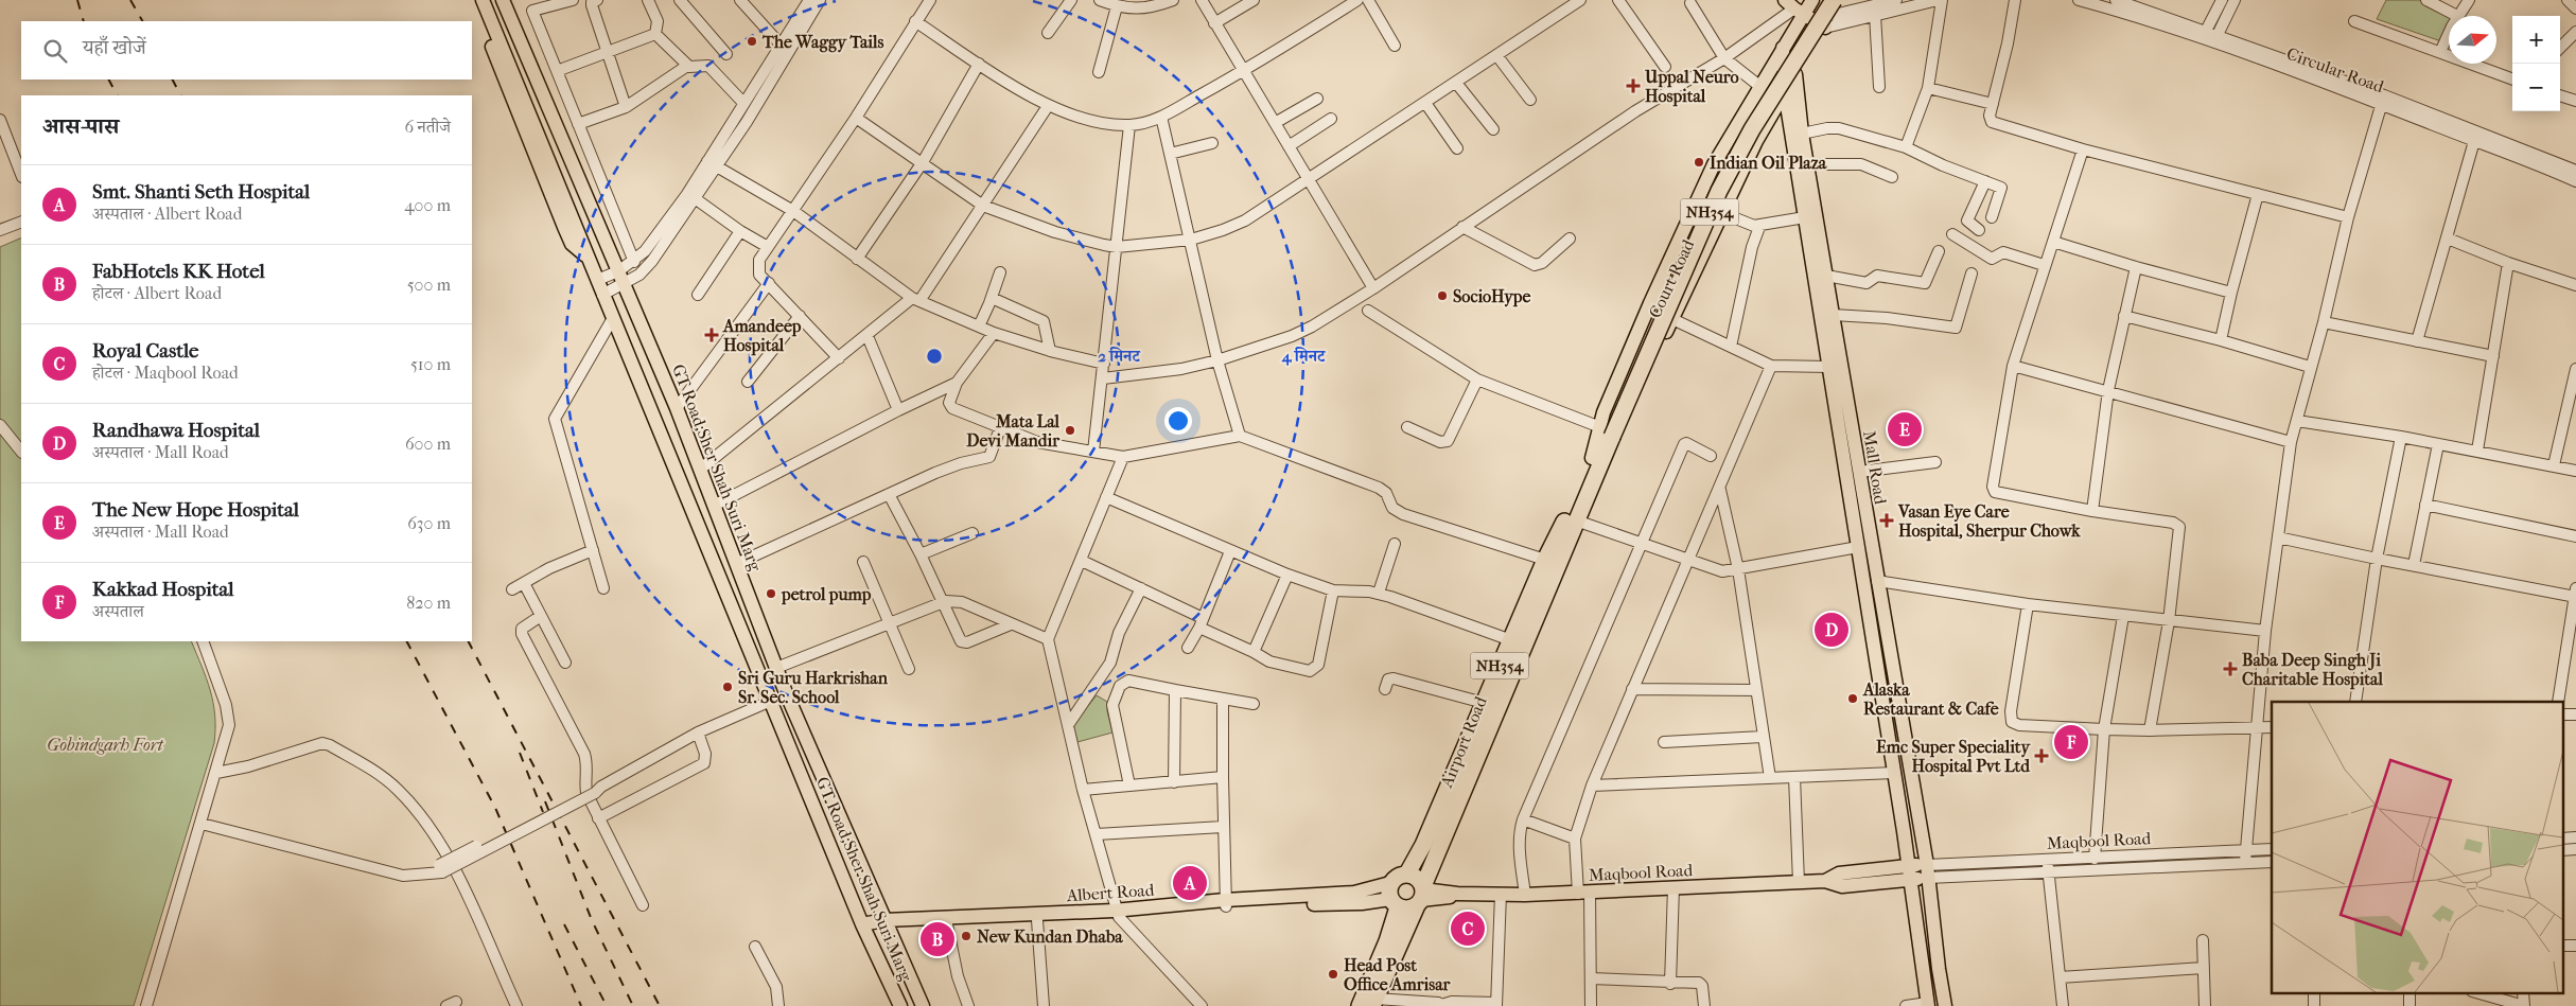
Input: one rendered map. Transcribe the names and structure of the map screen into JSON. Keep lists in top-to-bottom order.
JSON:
{
  "streets": {
    "highway": ["NH354", "Airport Road"],
    "main road": [
      "Court Road",
      "GT Road;Sher Shah Suri Marg",
      "Mall Road",
      "Maqbool Road",
      "Albert Road"
    ],
    "street": ["Circular Road"]
  },
  "crossings": [
    ["NH354", "Court Road"],
    ["NH354", "Airport Road"],
    ["NH354", "Maqbool Road"],
    ["NH354", "Albert Road"],
    ["Court Road", "Mall Road"],
    ["Court Road", "Airport Road"],
    ["GT Road;Sher Shah Suri Marg", "Albert Road"],
    ["Mall Road", "Maqbool Road"],
    ["Airport Road", "Maqbool Road"],
    ["Airport Road", "Albert Road"],
    ["Maqbool Road", "Albert Road"]
  ],
  "parks": ["Gobindgarh Fort"],
  "places": {
    "other": [
      "The Waggy Tails",
      "Indian Oil Plaza",
      "SocioHype",
      "Mata Lal Devi Mandir",
      "petrol pump",
      "Sri Guru Harkrishan Sr. Sec. School",
      "Alaska Restaurant & Cafe",
      "New Kundan Dhaba",
      "Head Post Office Amrisar"
    ],
    "health": [
      "Uppal Neuro Hospital",
      "Amandeep Hospital",
      "Vasan Eye Care Hospital, Sherpur Chowk",
      "Baba Deep Singh Ji Charitable Hospital",
      "Emc Super Speciality Hospital Pvt Ltd"
    ]
  },
  "north": "right",
  "page": {
    "map_buttons": ["+", "−"],
    "search": "यहाँ खोजें",
    "heading": ["आस-पास", "6 नतीजे"],
    "list": [
      {
        "mark": "A",
        "name": "Smt. Shanti Seth Hospital",
        "note": "अस्पताल · Albert Road",
        "value": "400 m"
      },
      {
        "mark": "B",
        "name": "FabHotels KK Hotel",
        "note": "होटल · Albert Road",
        "value": "500 m"
      },
      {
        "mark": "C",
        "name": "Royal Castle",
        "note": "होटल · Maqbool Road",
        "value": "510 m"
      },
      {
        "mark": "D",
        "name": "Randhawa Hospital",
        "note": "अस्पताल · Mall Road",
        "value": "600 m"
      },
      {
        "mark": "E",
        "name": "The New Hope Hospital",
        "note": "अस्पताल · Mall Road",
        "value": "630 m"
      },
      {
        "mark": "F",
        "name": "Kakkad Hospital",
        "note": "अस्पताल",
        "value": "820 m"
      }
    ],
    "pins": [
      "E",
      "D",
      "F",
      "A",
      "C",
      "B"
    ]
  },
  "rings": ["2 मिनट", "4 मिनट"]
}
